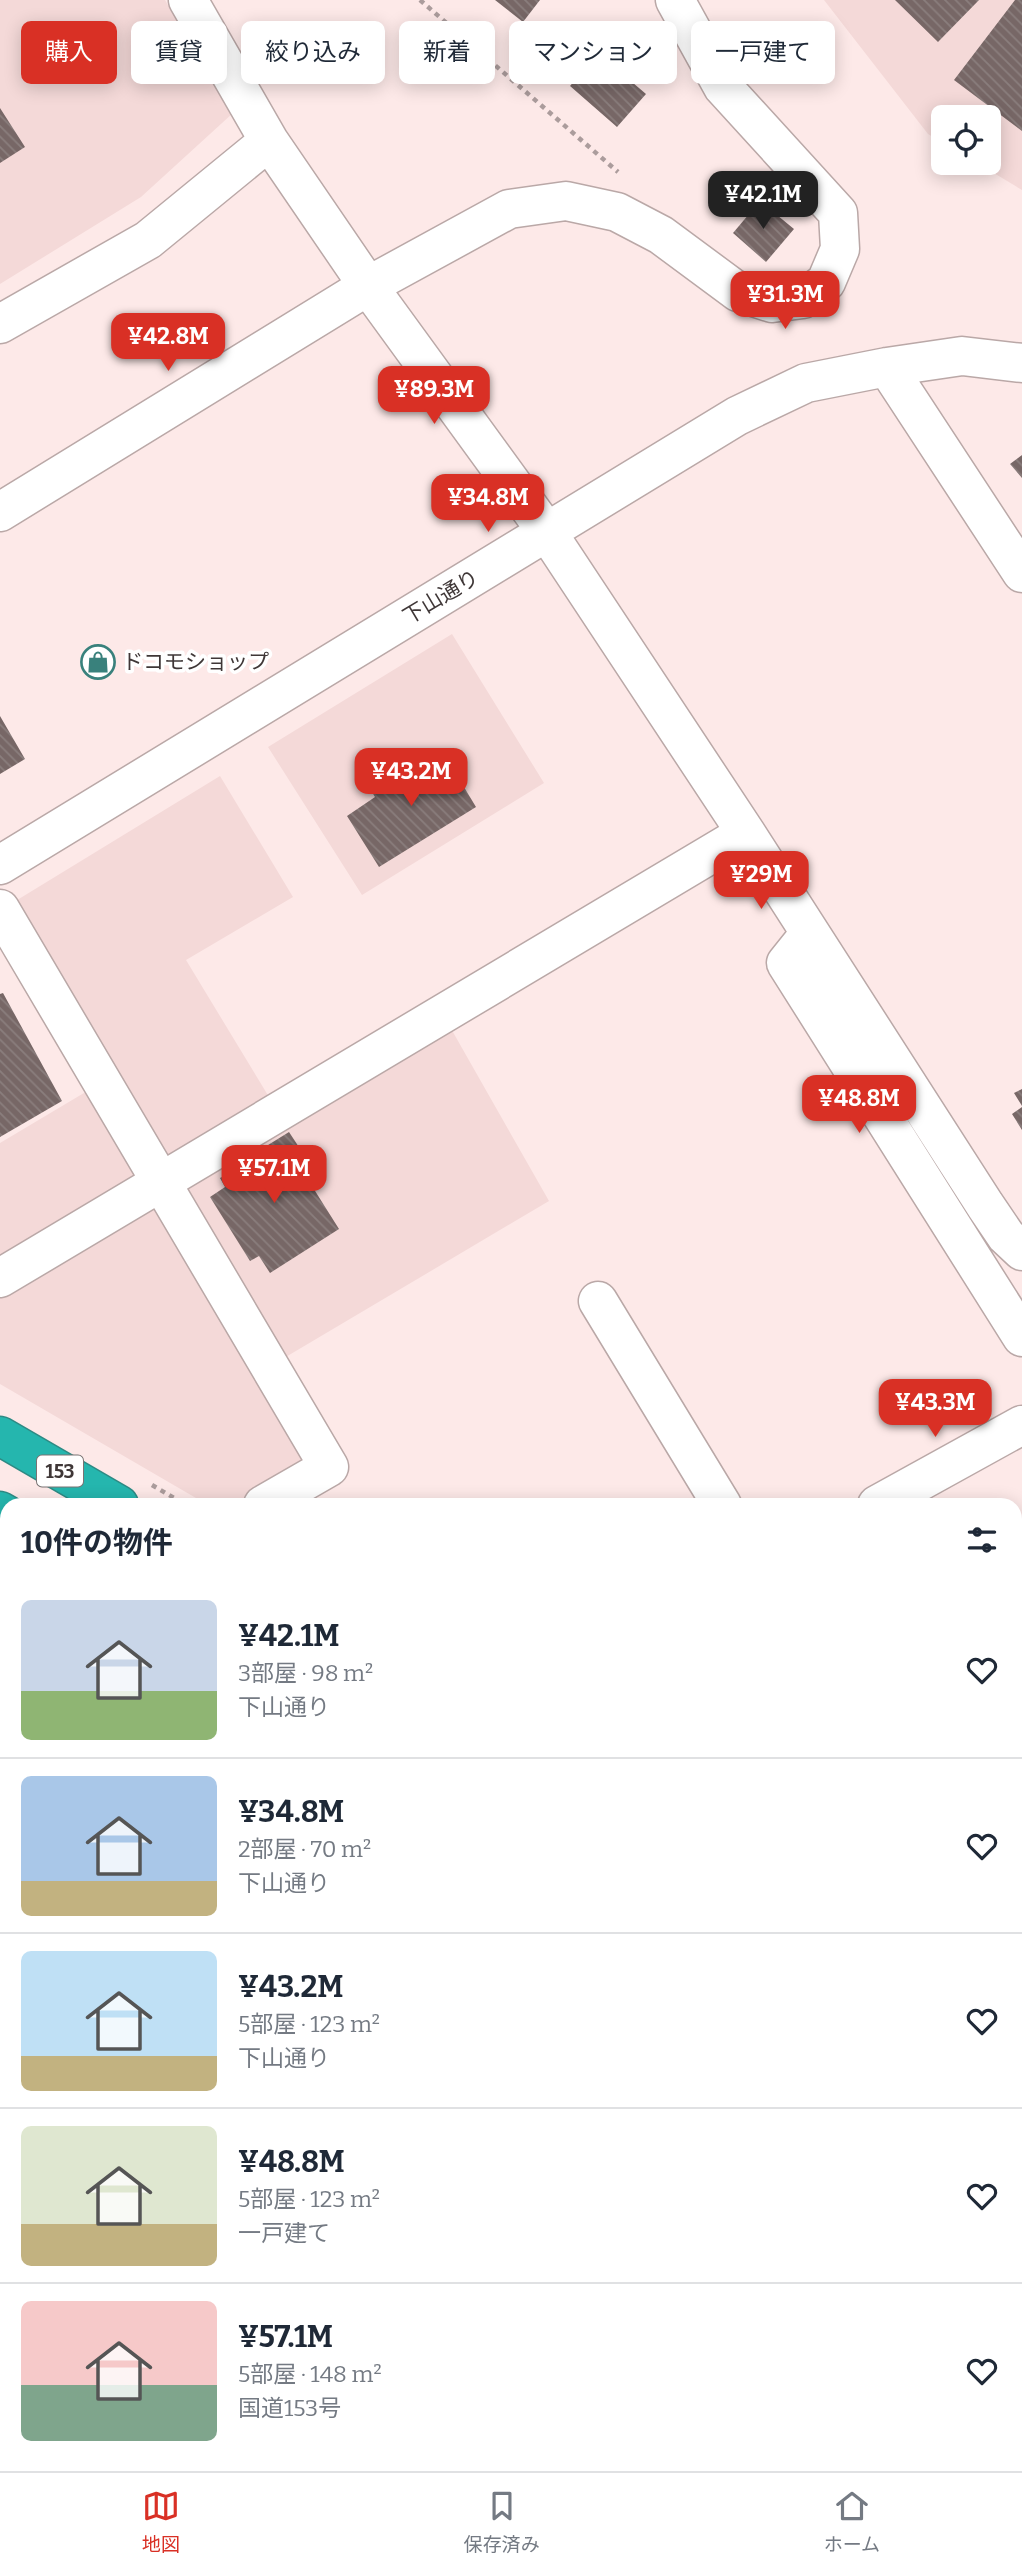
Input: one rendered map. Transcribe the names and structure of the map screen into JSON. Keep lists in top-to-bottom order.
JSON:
{
  "streets": {
    "highway": ["153"],
    "street": ["下山通り"]
  },
  "places": {
    "shop": ["ドコモショップ"]
  },
  "page": {
    "chip": [
      "購入",
      "賃貸",
      "絞り込み",
      "新着",
      "マンション",
      "一戸建て"
    ],
    "price": [
      "¥42.1M",
      "¥31.3M",
      "¥42.8M",
      "¥89.3M",
      "¥34.8M",
      "¥43.2M",
      "¥29M",
      "¥48.8M",
      "¥57.1M",
      "¥43.3M"
    ],
    "heading": "10件の物件",
    "list": [
      {
        "name": "¥42.1M",
        "note": "3部屋 · 98 m² · 下山通り"
      },
      {
        "name": "¥34.8M",
        "note": "2部屋 · 70 m² · 下山通り"
      },
      {
        "name": "¥43.2M",
        "note": "5部屋 · 123 m² · 下山通り"
      },
      {
        "name": "¥48.8M",
        "note": "5部屋 · 123 m² · 一戸建て"
      },
      {
        "name": "¥57.1M",
        "note": "5部屋 · 148 m² · 国道153号"
      }
    ],
    "tabs": ["地図", "保存済み", "ホーム"]
  }
}
